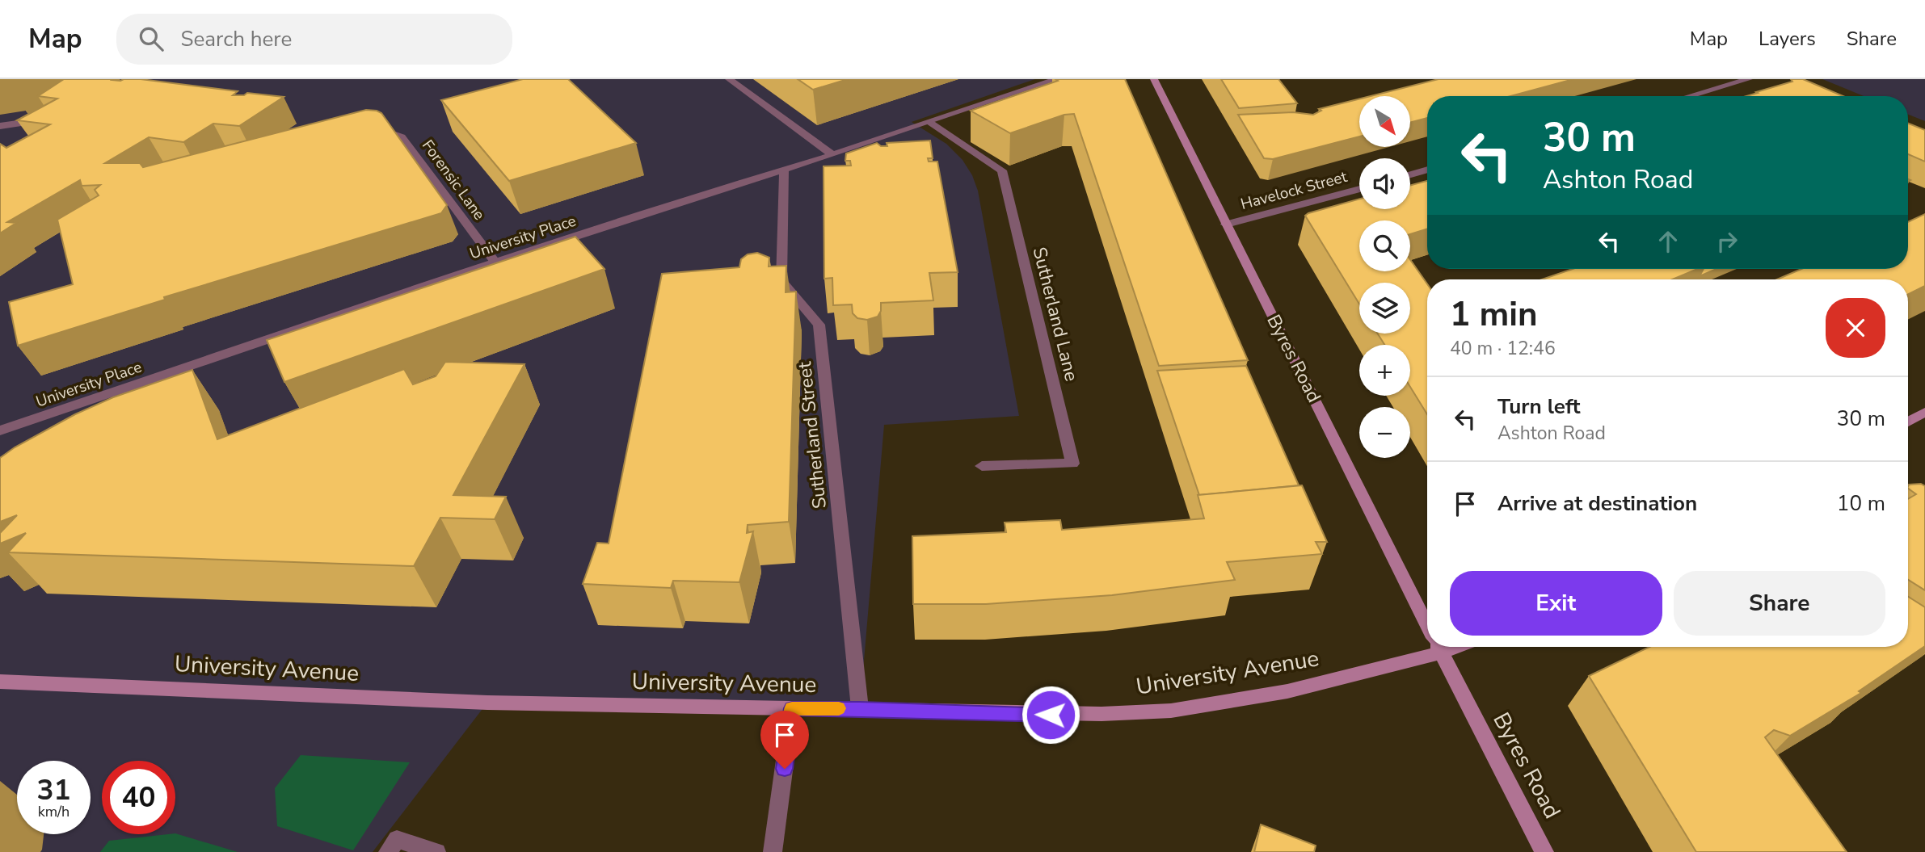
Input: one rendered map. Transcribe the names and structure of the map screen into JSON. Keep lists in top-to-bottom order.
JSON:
{
  "streets": {
    "street": [
      "Forensic Lane",
      "Havelock Street",
      "University Place",
      "Sutherland Lane",
      "Byres Road",
      "Sutherland Street",
      "University Avenue"
    ]
  },
  "crossings": [
    ["Forensic Lane", "University Place"],
    ["Havelock Street", "Byres Road"],
    ["University Place", "Sutherland Lane"],
    ["University Place", "Sutherland Street"],
    ["Sutherland Street", "University Avenue"]
  ],
  "north": "bottom right",
  "page": {
    "header": "Map",
    "search": "Search here",
    "nav": ["Map", "Layers", "Share"],
    "map_buttons": ["+", "−"],
    "turn": ["30 m", "Ashton Road"],
    "heading": ["1 min", "40 m · 12:46"],
    "list": [
      {
        "name": "Turn left",
        "note": "Ashton Road",
        "value": "30 m"
      },
      {
        "name": "Arrive at destination",
        "value": "10 m"
      }
    ],
    "buttons": ["Exit", "Share"],
    "speed": "31 km/h",
    "limit": "40"
  }
}
